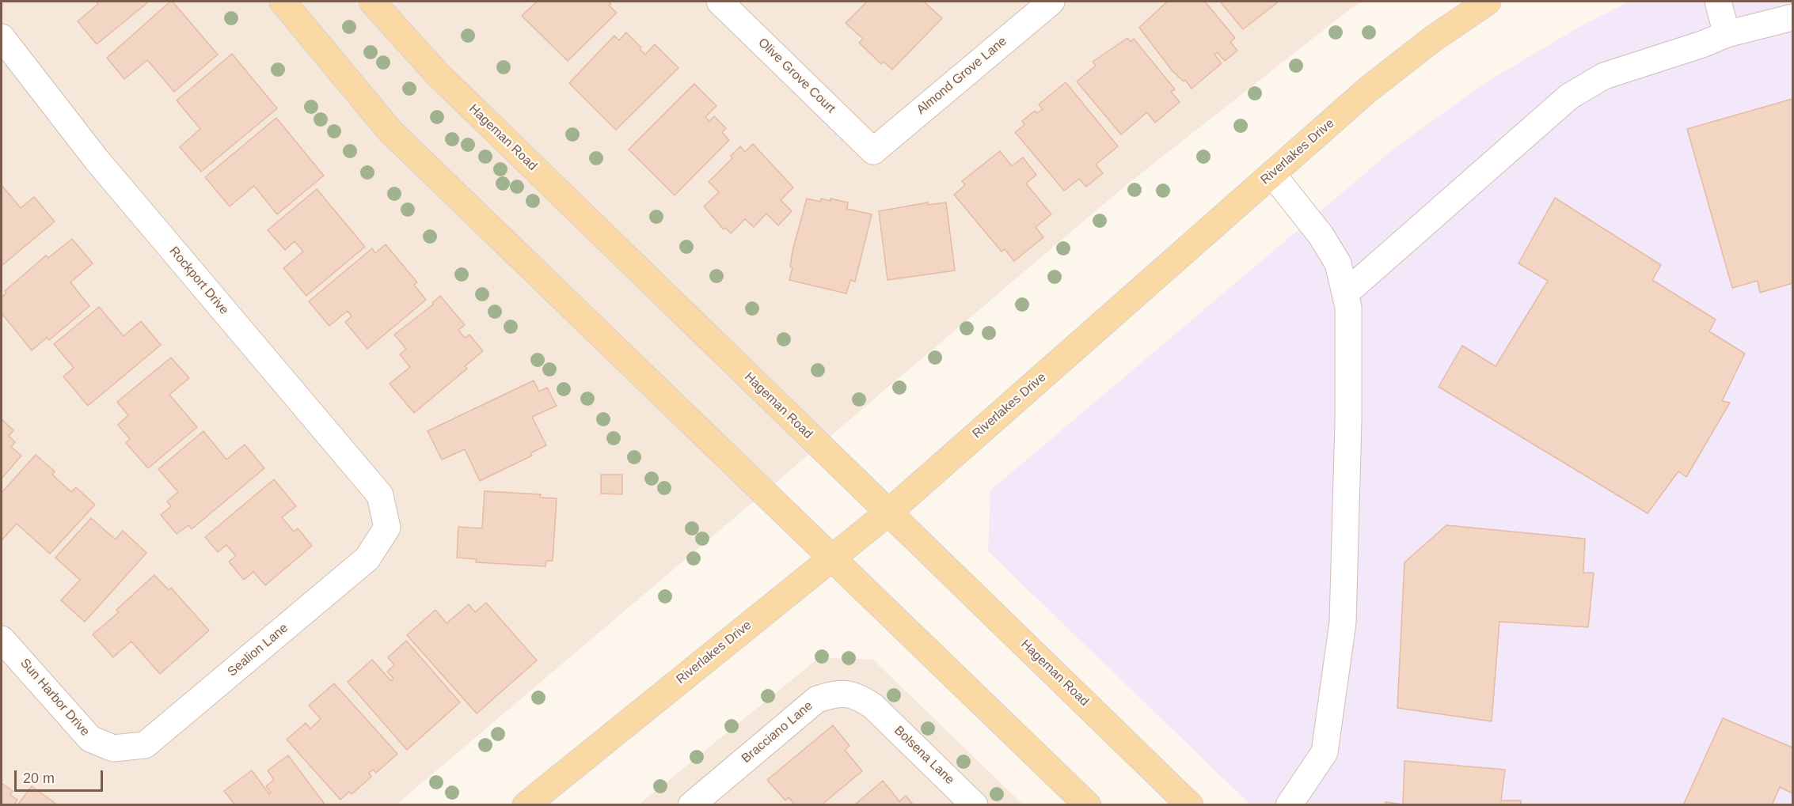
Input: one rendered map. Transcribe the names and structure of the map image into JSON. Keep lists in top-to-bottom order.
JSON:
{
  "streets": {
    "main road": ["Hageman Road", "Riverlakes Drive"],
    "street": [
      "Olive Grove Court",
      "Almond Grove Lane",
      "Rockport Drive",
      "Sealion Lane",
      "Sun Harbor Drive",
      "Bracciano Lane",
      "Bolsena Lane"
    ]
  },
  "crossings": [
    ["Olive Grove Court", "Almond Grove Lane"],
    ["Hageman Road", "Riverlakes Drive"],
    ["Rockport Drive", "Sealion Lane"],
    ["Sealion Lane", "Sun Harbor Drive"],
    ["Bracciano Lane", "Bolsena Lane"]
  ],
  "scale_bar": "20 m"
}
